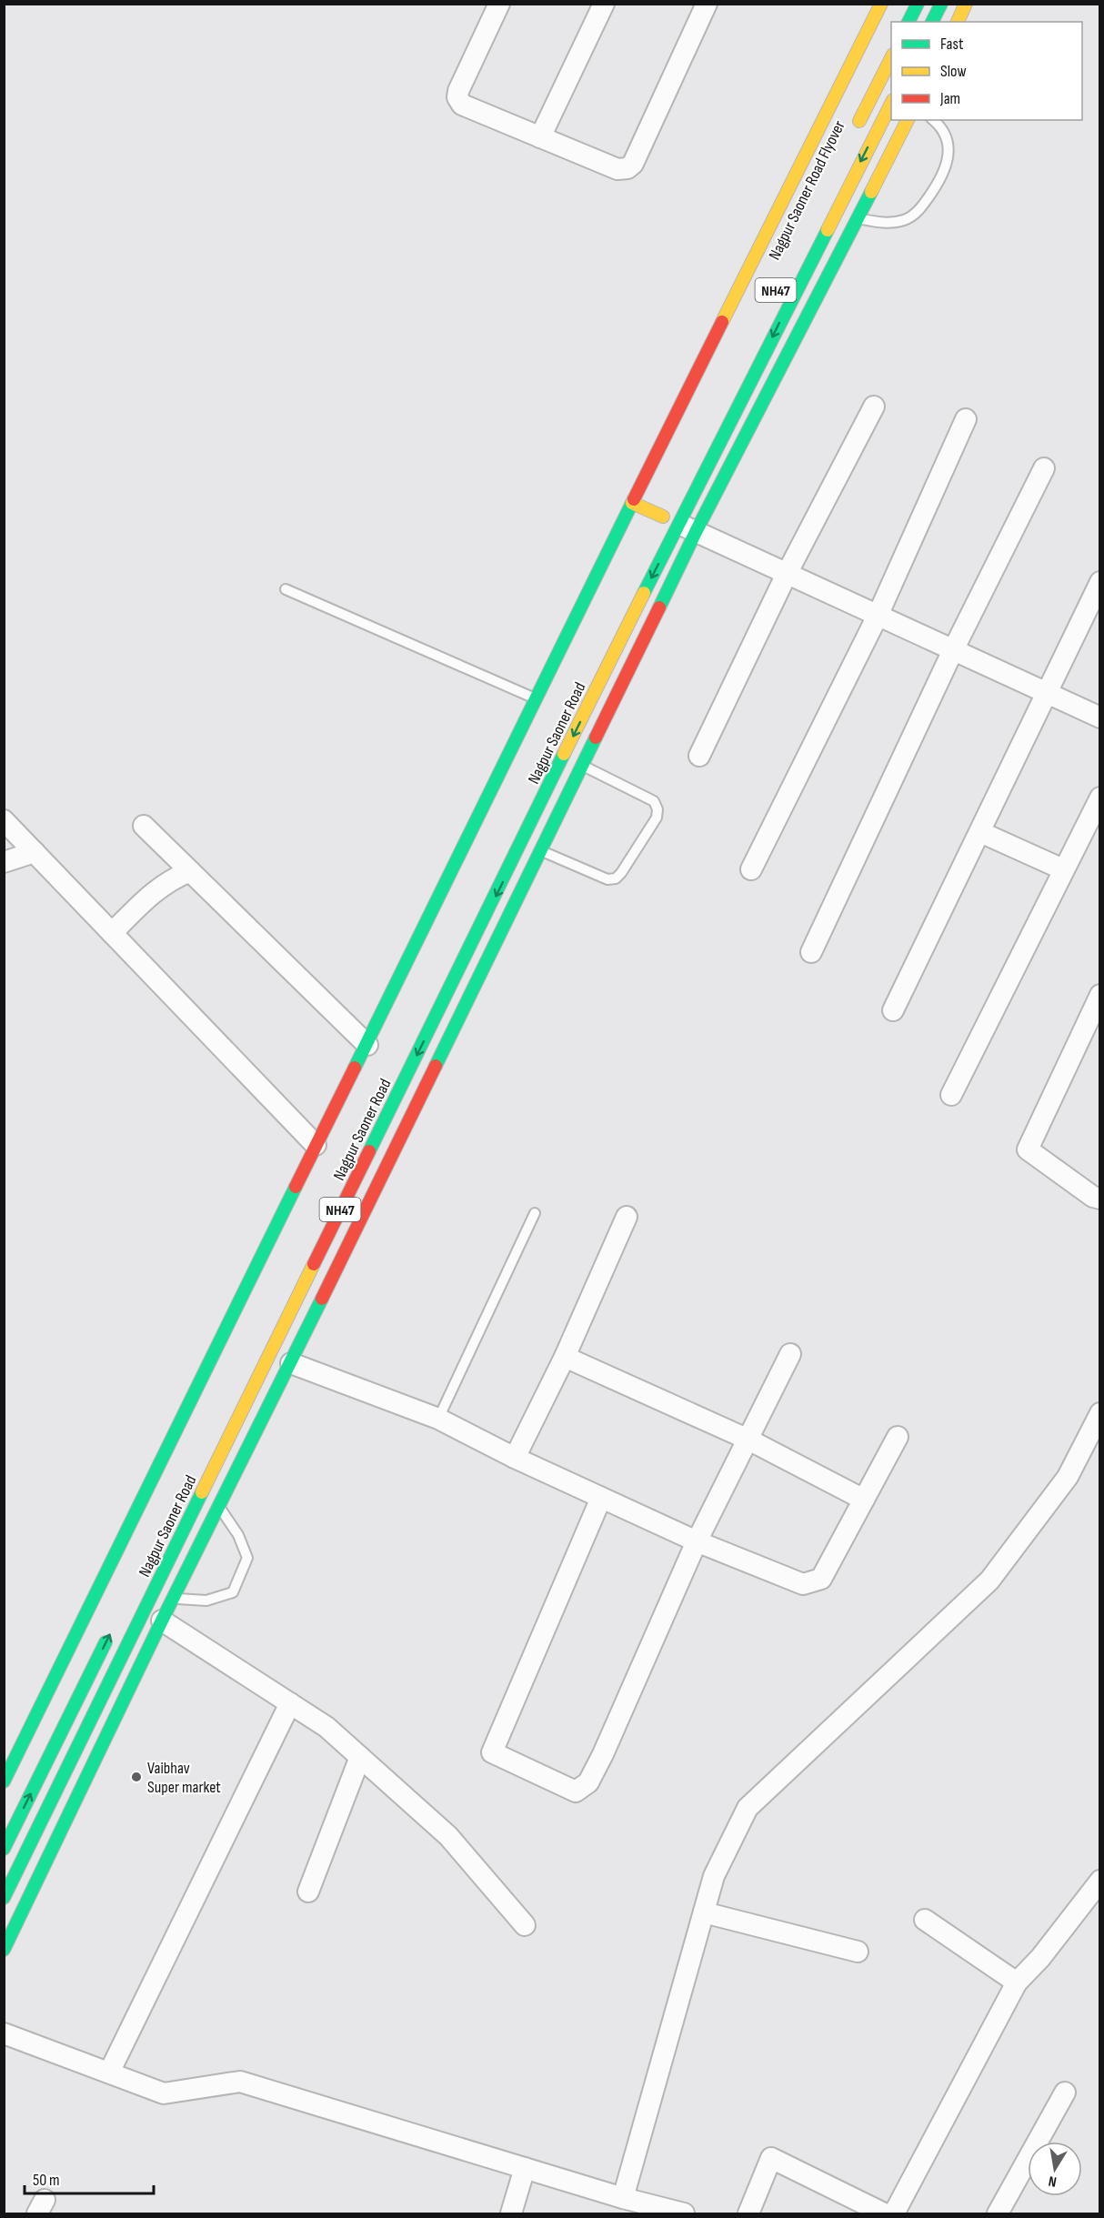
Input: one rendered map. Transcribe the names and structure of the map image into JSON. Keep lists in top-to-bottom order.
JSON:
{
  "streets": {
    "main road": ["Nagpur Saoner Road Flyover", "NH47", "Nagpur Saoner Road"]
  },
  "crossings": [
    ["Nagpur Saoner Road Flyover", "Nagpur Saoner Road"]
  ],
  "places": ["Vaibhav Super market"],
  "legend": ["Fast", "Slow", "Jam"],
  "scale_bar": "50 m",
  "north": "bottom"
}
